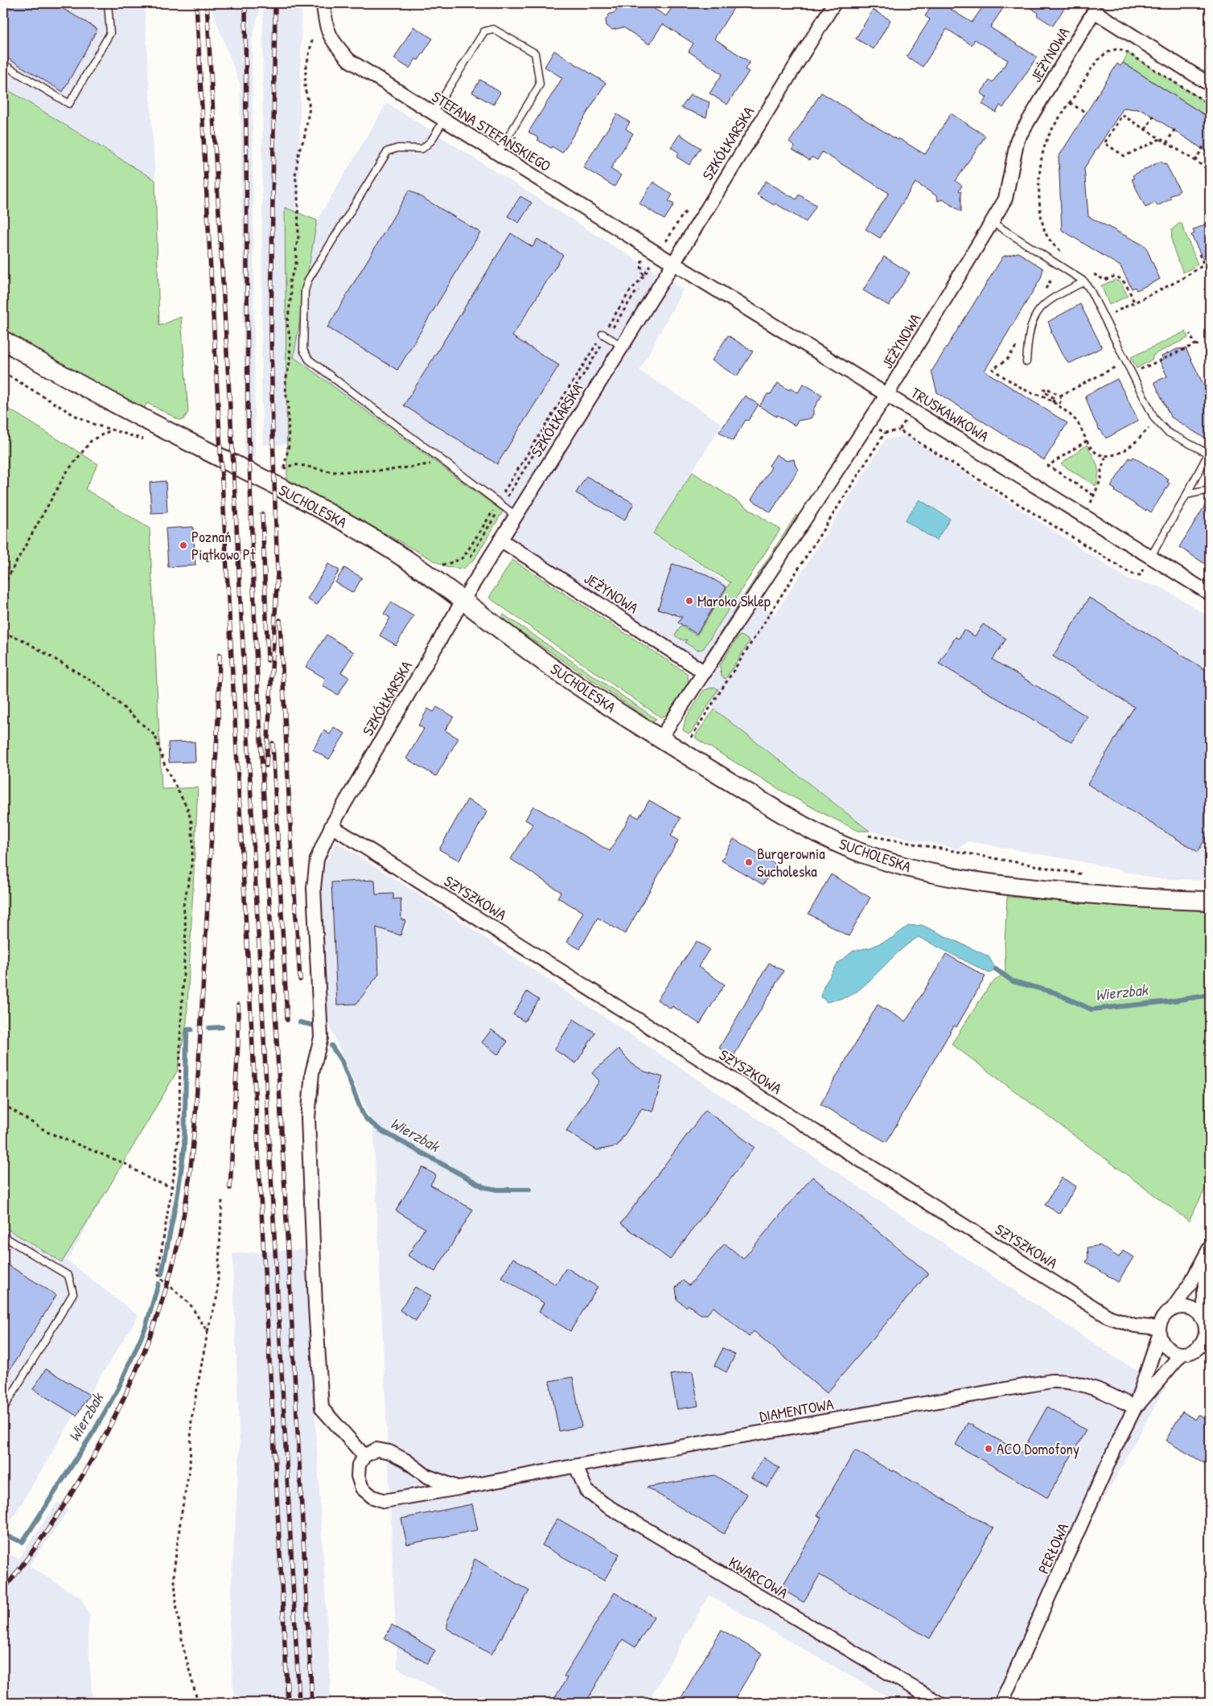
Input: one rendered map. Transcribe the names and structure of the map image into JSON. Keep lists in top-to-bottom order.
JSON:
{
  "streets": {
    "street": [
      "JEŻYNOWA",
      "STEFANA STEFAŃSKIEGO",
      "SZKÓŁKARSKA",
      "TRUSKAWKOWA",
      "SUCHOLESKA",
      "SZYSZKOWA",
      "DIAMENTOWA",
      "PERŁOWA",
      "KWARCOWA"
    ]
  },
  "crossings": [
    ["JEŻYNOWA", "SZKÓŁKARSKA"],
    ["JEŻYNOWA", "TRUSKAWKOWA"],
    ["JEŻYNOWA", "SUCHOLESKA"],
    ["STEFANA STEFAŃSKIEGO", "SZKÓŁKARSKA"],
    ["STEFANA STEFAŃSKIEGO", "TRUSKAWKOWA"],
    ["SZKÓŁKARSKA", "TRUSKAWKOWA"],
    ["SZKÓŁKARSKA", "SUCHOLESKA"],
    ["SZKÓŁKARSKA", "SZYSZKOWA"],
    ["SZKÓŁKARSKA", "DIAMENTOWA"],
    ["SZYSZKOWA", "PERŁOWA"],
    ["DIAMENTOWA", "PERŁOWA"],
    ["DIAMENTOWA", "KWARCOWA"]
  ],
  "water": ["Wierzbak"],
  "places": [
    "Poznań Piątkowo Pt",
    "Maroko Sklep",
    "Burgerownia Sucholeska",
    "ACO Domofony"
  ]
}
